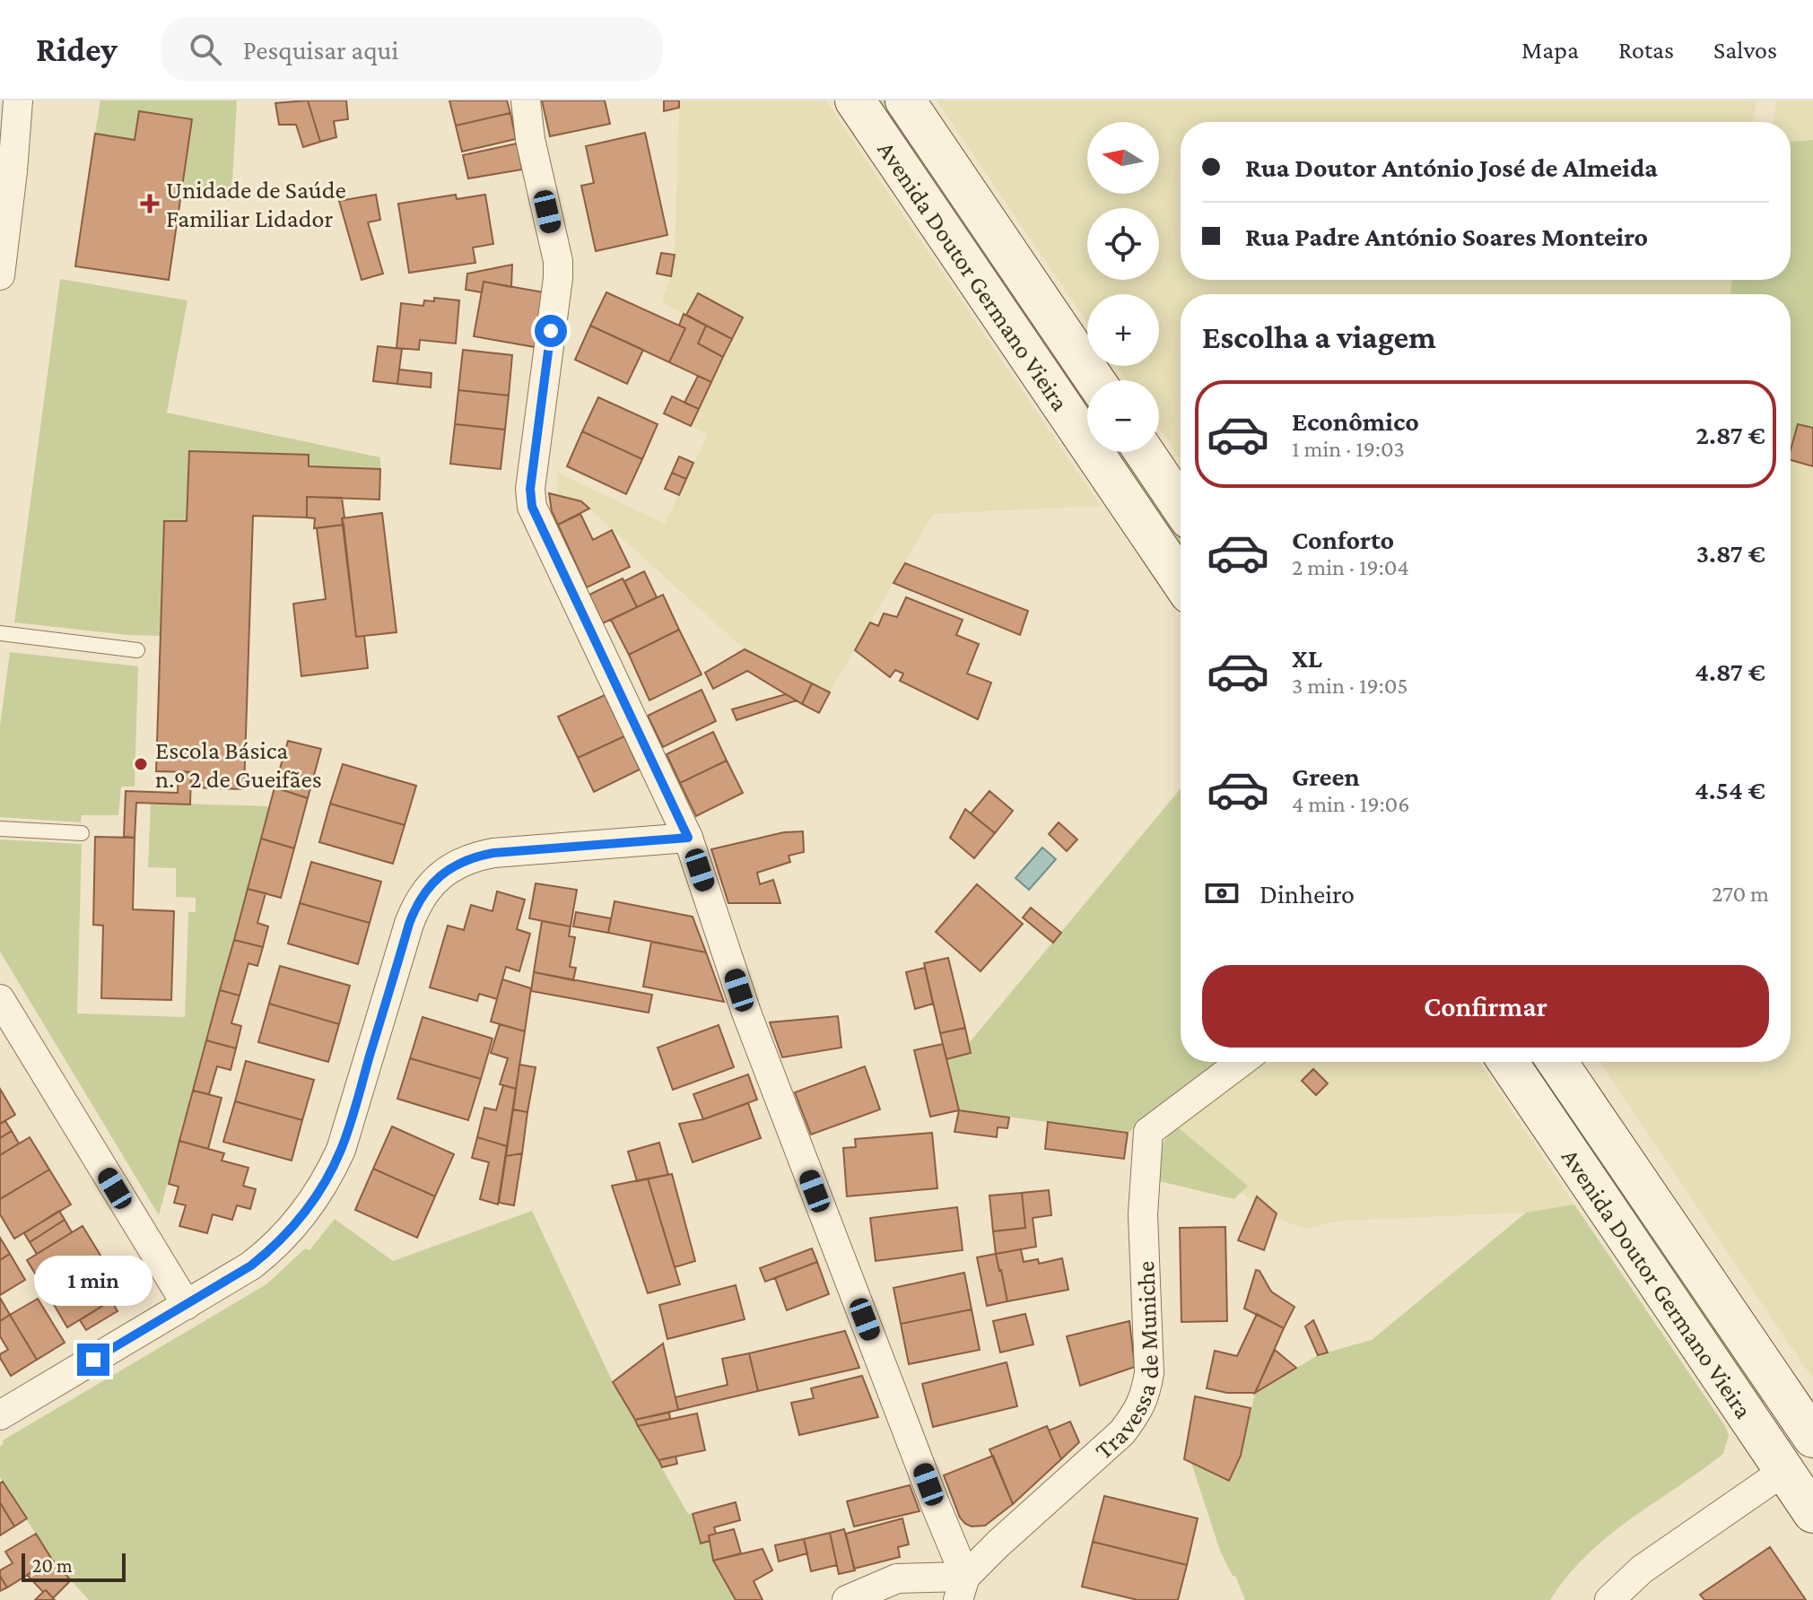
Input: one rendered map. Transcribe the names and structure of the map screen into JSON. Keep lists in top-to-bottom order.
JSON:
{
  "streets": {
    "main road": ["Avenida Doutor Germano Vieira"],
    "street": ["Travessa de Muniche"]
  },
  "places": {
    "health": ["Unidade de Saúde Familiar Lidador"],
    "other": ["Escola Básica n.º 2 de Gueifães"]
  },
  "scale_bar": "20 m",
  "north": "left",
  "page": {
    "header": "Ridey",
    "search": "Pesquisar aqui",
    "nav": ["Mapa", "Rotas", "Salvos"],
    "map_buttons": ["+", "−"],
    "banner": ["Rua Doutor António José de Almeida", "Rua Padre António Soares Monteiro"],
    "heading": "Escolha a viagem",
    "list": [
      {
        "name": "Econômico",
        "note": "1 min · 19:03",
        "value": "2.87 €"
      },
      {
        "name": "Conforto",
        "note": "2 min · 19:04",
        "value": "3.87 €"
      },
      {
        "name": "XL",
        "note": "3 min · 19:05",
        "value": "4.87 €"
      },
      {
        "name": "Green",
        "note": "4 min · 19:06",
        "value": "4.54 €"
      }
    ],
    "pay": ["Dinheiro", "270 m"],
    "buttons": "Confirmar",
    "bubble": "1 min",
    "scale": "20 m"
  }
}
